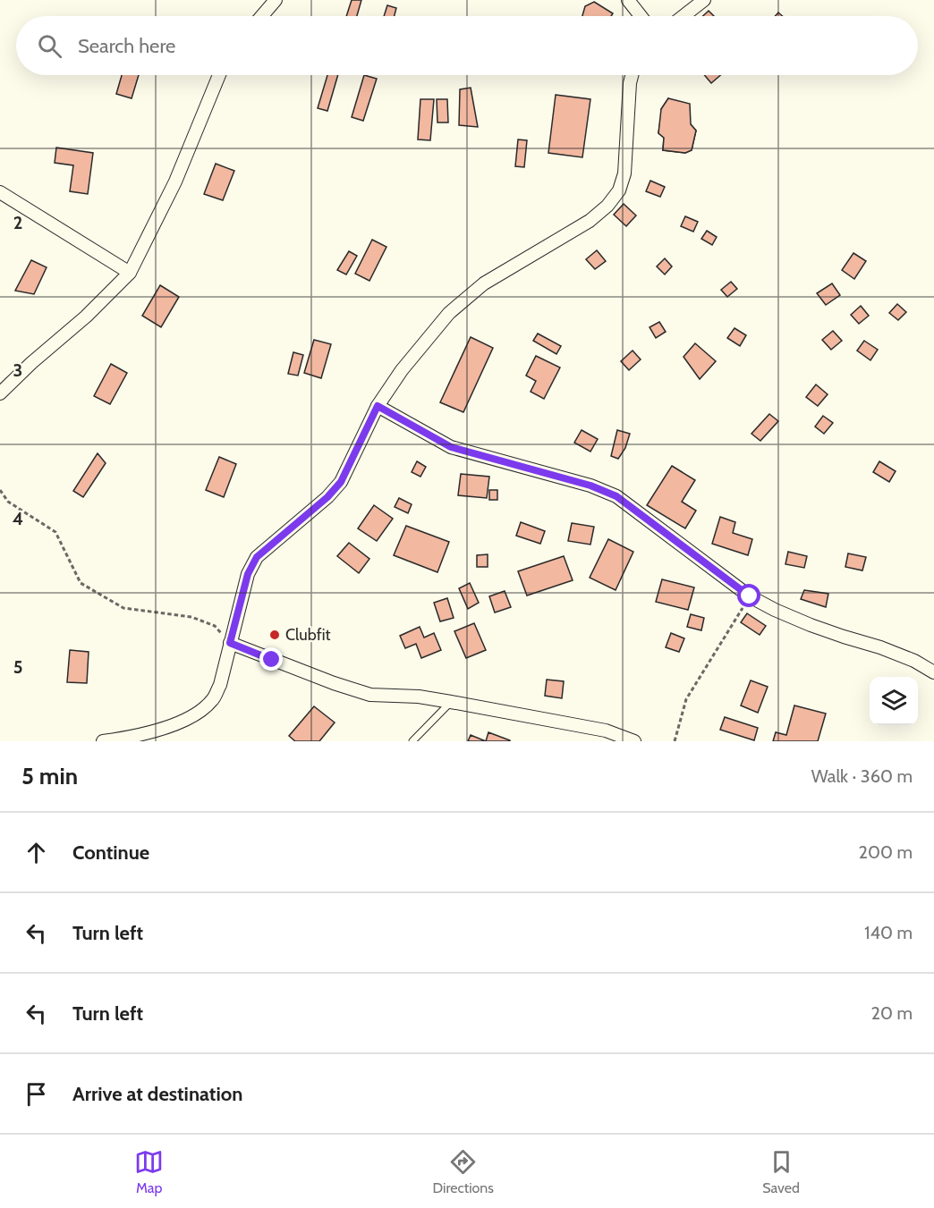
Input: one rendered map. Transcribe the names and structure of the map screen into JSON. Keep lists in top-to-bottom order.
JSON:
{
  "places": ["Clubfit"],
  "page": {
    "search": "Search here",
    "heading": ["5 min", "Walk · 360 m"],
    "list": [
      ["Continue", "200 m"],
      ["Turn left", "140 m"],
      ["Turn left", "20 m"],
      "Arrive at destination"
    ],
    "nav": ["Map", "Directions", "Saved"]
  },
  "grid": {
    "rows": [
      "2",
      "3",
      "4",
      "5"
    ]
  }
}
